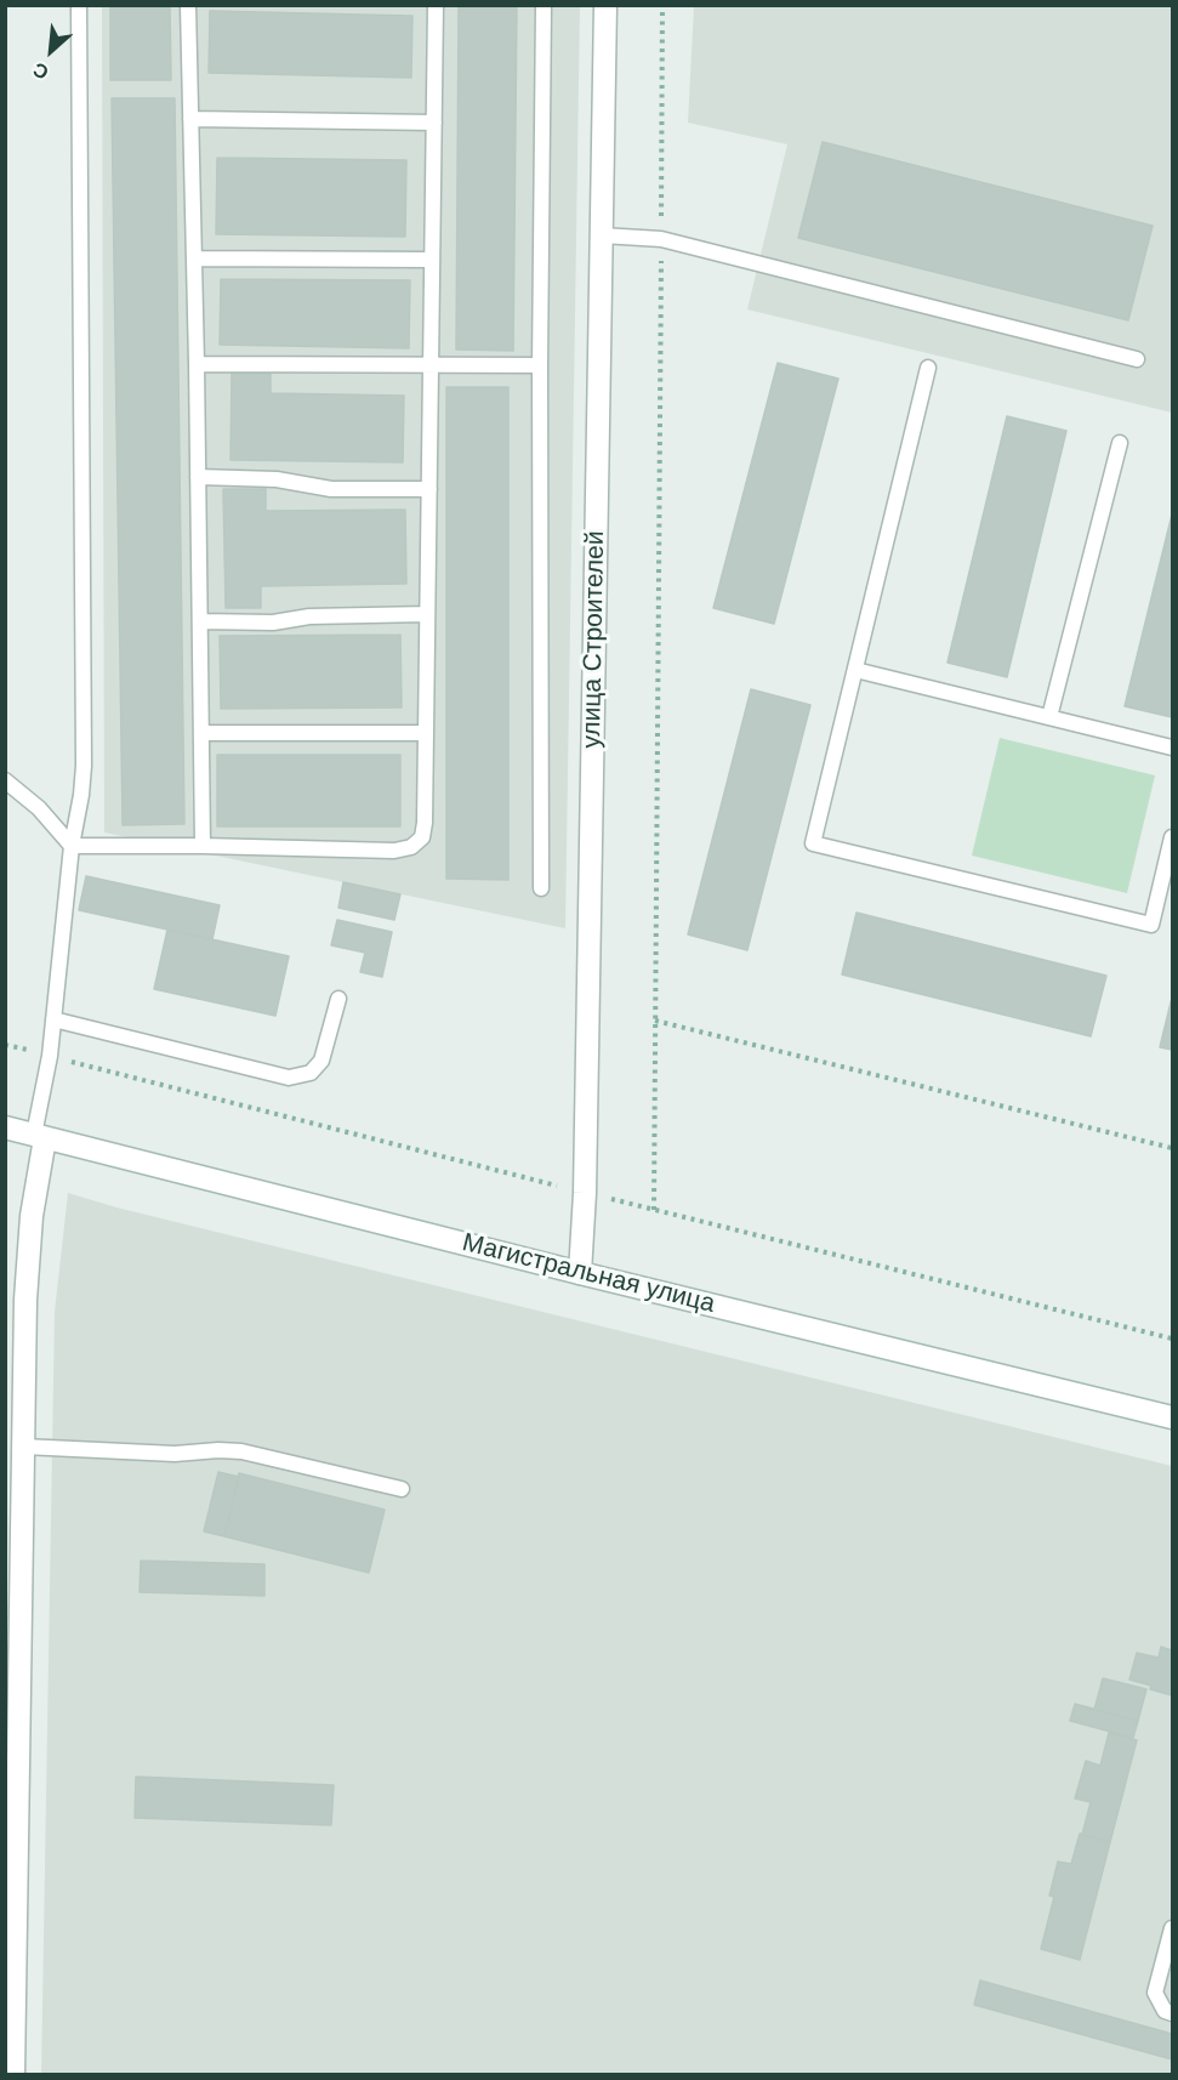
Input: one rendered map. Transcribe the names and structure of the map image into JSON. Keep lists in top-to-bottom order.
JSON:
{
  "streets": {
    "street": ["улица Строителей", "Магистральная улица"]
  },
  "crossings": [
    ["улица Строителей", "Магистральная улица"]
  ],
  "north": "bottom left"
}
